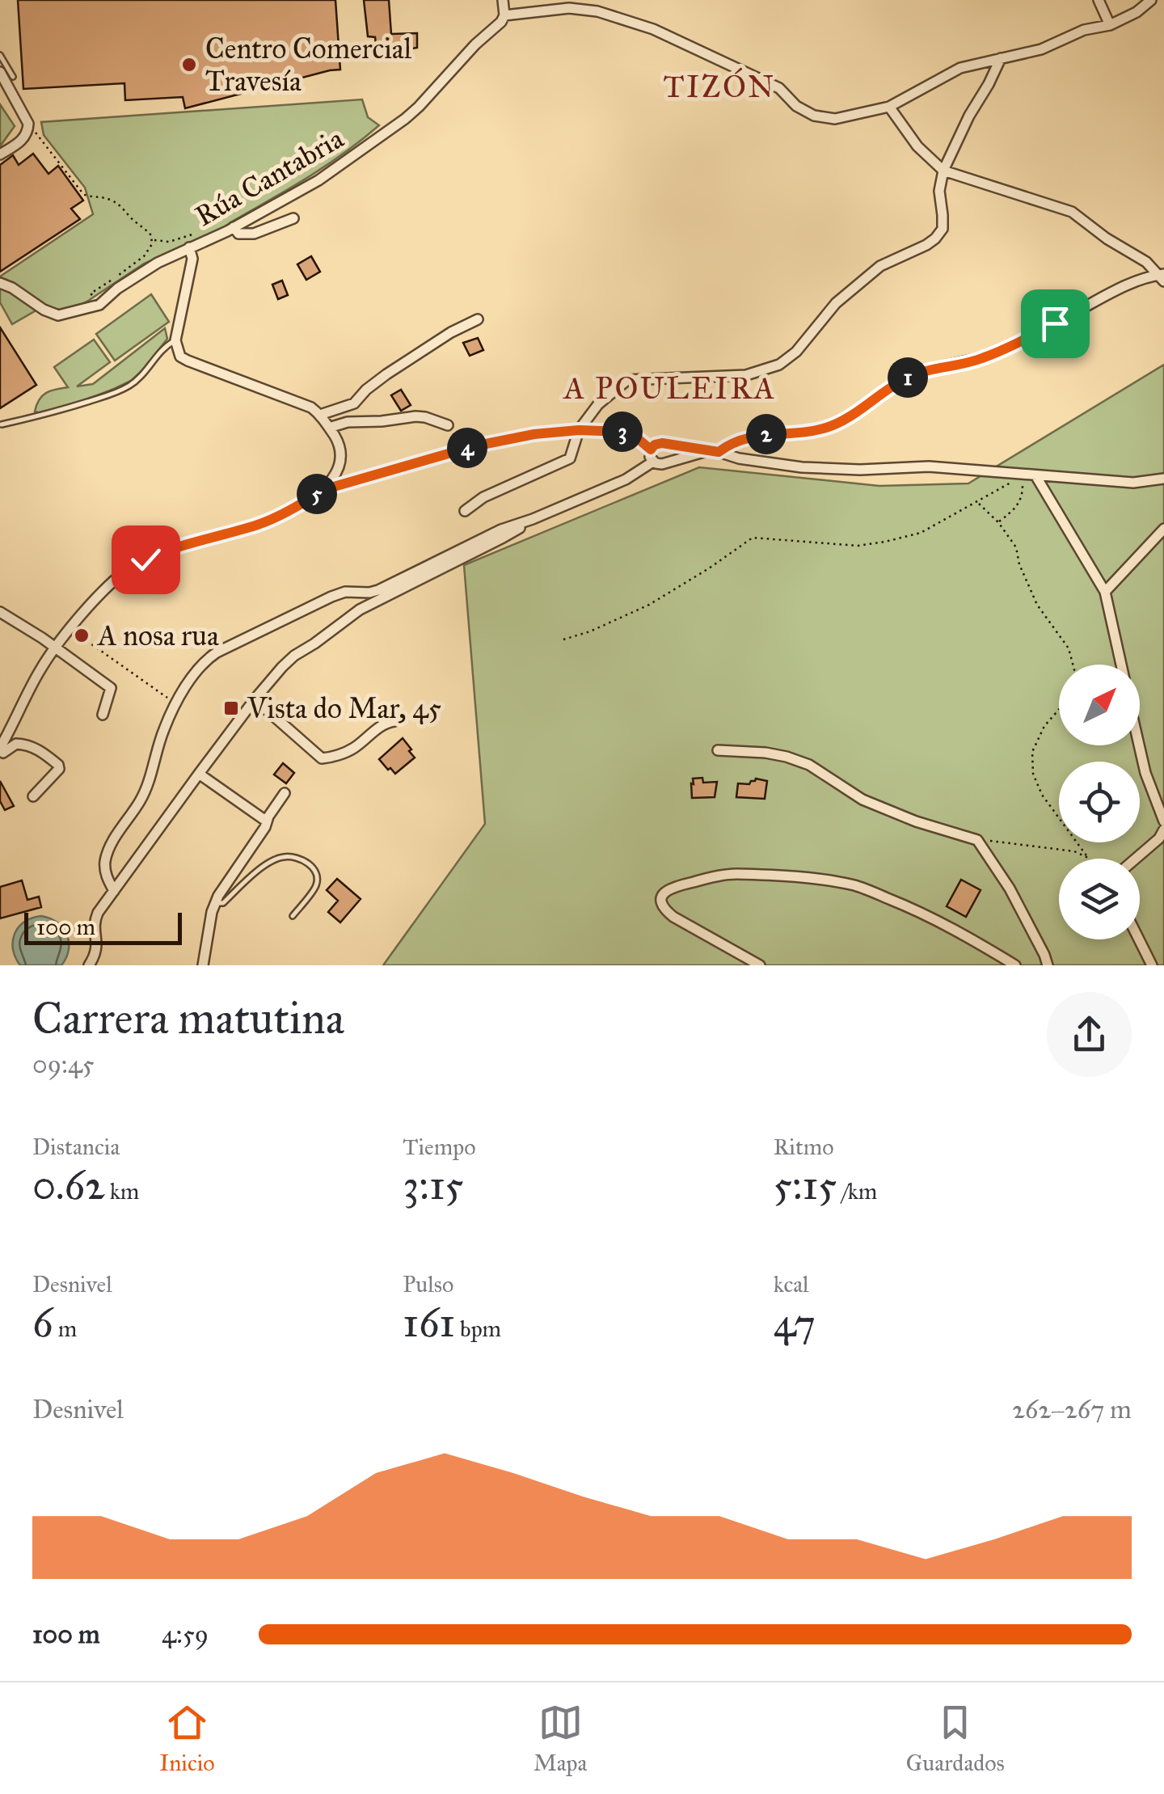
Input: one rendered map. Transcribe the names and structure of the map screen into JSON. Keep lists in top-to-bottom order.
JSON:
{
  "streets": {
    "street": ["Rúa Cantabria"]
  },
  "districts": ["TIZÓN", "A POULEIRA"],
  "places": {
    "other": ["Centro Comercial Travesía", "A nosa rua"],
    "transit": ["Vista do Mar, 45"]
  },
  "scale_bar": "100 m",
  "north": "top right",
  "page": {
    "pins": [
      "1",
      "3",
      "2",
      "4",
      "5"
    ],
    "scale": "100 m",
    "heading": ["Carrera matutina", "09:45"],
    "stats": [
      ["Distancia", "0.62 km"],
      ["Tiempo", "3:15"],
      ["Ritmo", "5:15 /km"],
      ["Desnivel", "6 m"],
      ["Pulso", "161 bpm"],
      ["kcal", "47"]
    ],
    "chart": ["Desnivel", "262–267 m"],
    "list": [
      {
        "name": "100 m",
        "note": "4:59"
      }
    ],
    "tabs": ["Inicio", "Mapa", "Guardados"]
  }
}
